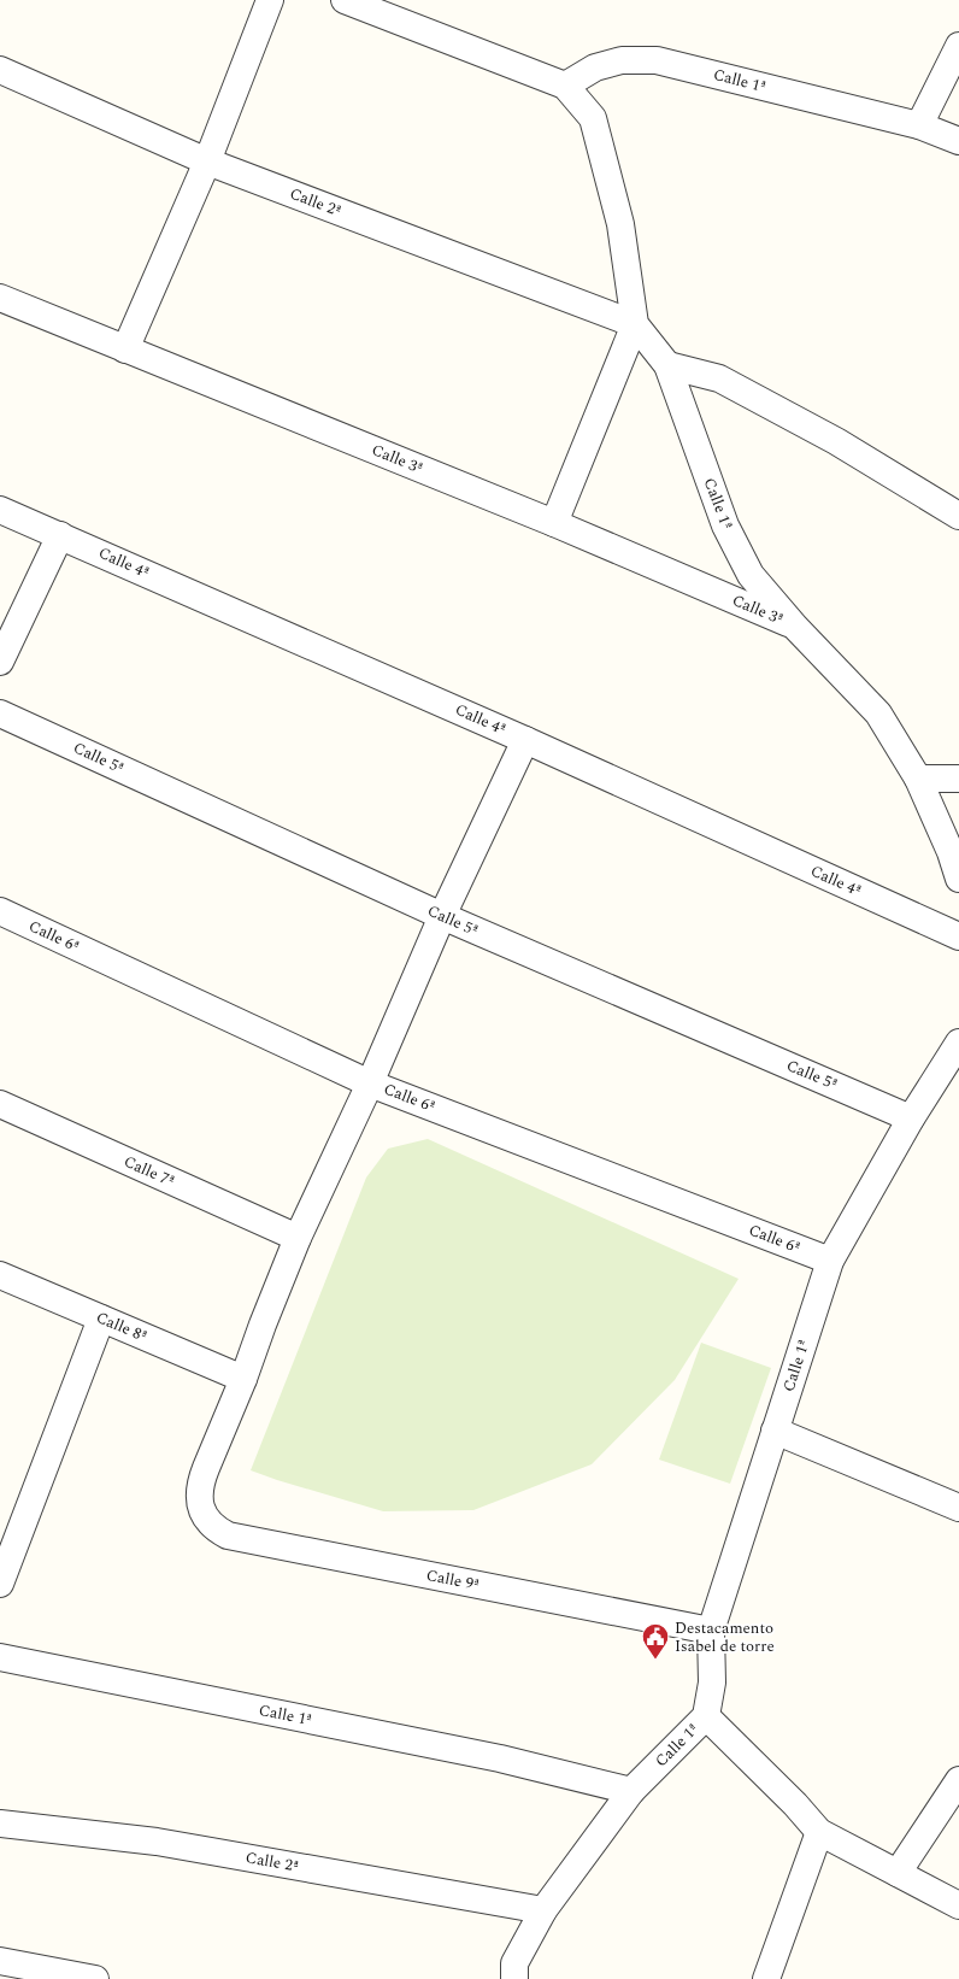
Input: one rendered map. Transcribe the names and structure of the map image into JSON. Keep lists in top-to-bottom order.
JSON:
{
  "streets": {
    "street": [
      "Calle 1ª",
      "Calle 2ª",
      "Calle 3ª",
      "Calle 4ª",
      "Calle 5ª",
      "Calle 6ª",
      "Calle 7ª",
      "Calle 8ª",
      "Calle 9ª"
    ]
  },
  "crossings": [
    ["Calle 1ª", "Calle 2ª"],
    ["Calle 1ª", "Calle 3ª"],
    ["Calle 1ª", "Calle 5ª"],
    ["Calle 1ª", "Calle 6ª"],
    ["Calle 1ª", "Calle 9ª"],
    ["Calle 8ª", "Calle 9ª"]
  ],
  "places": {
    "public building": ["Destacamento Isabel de torre"]
  }
}
